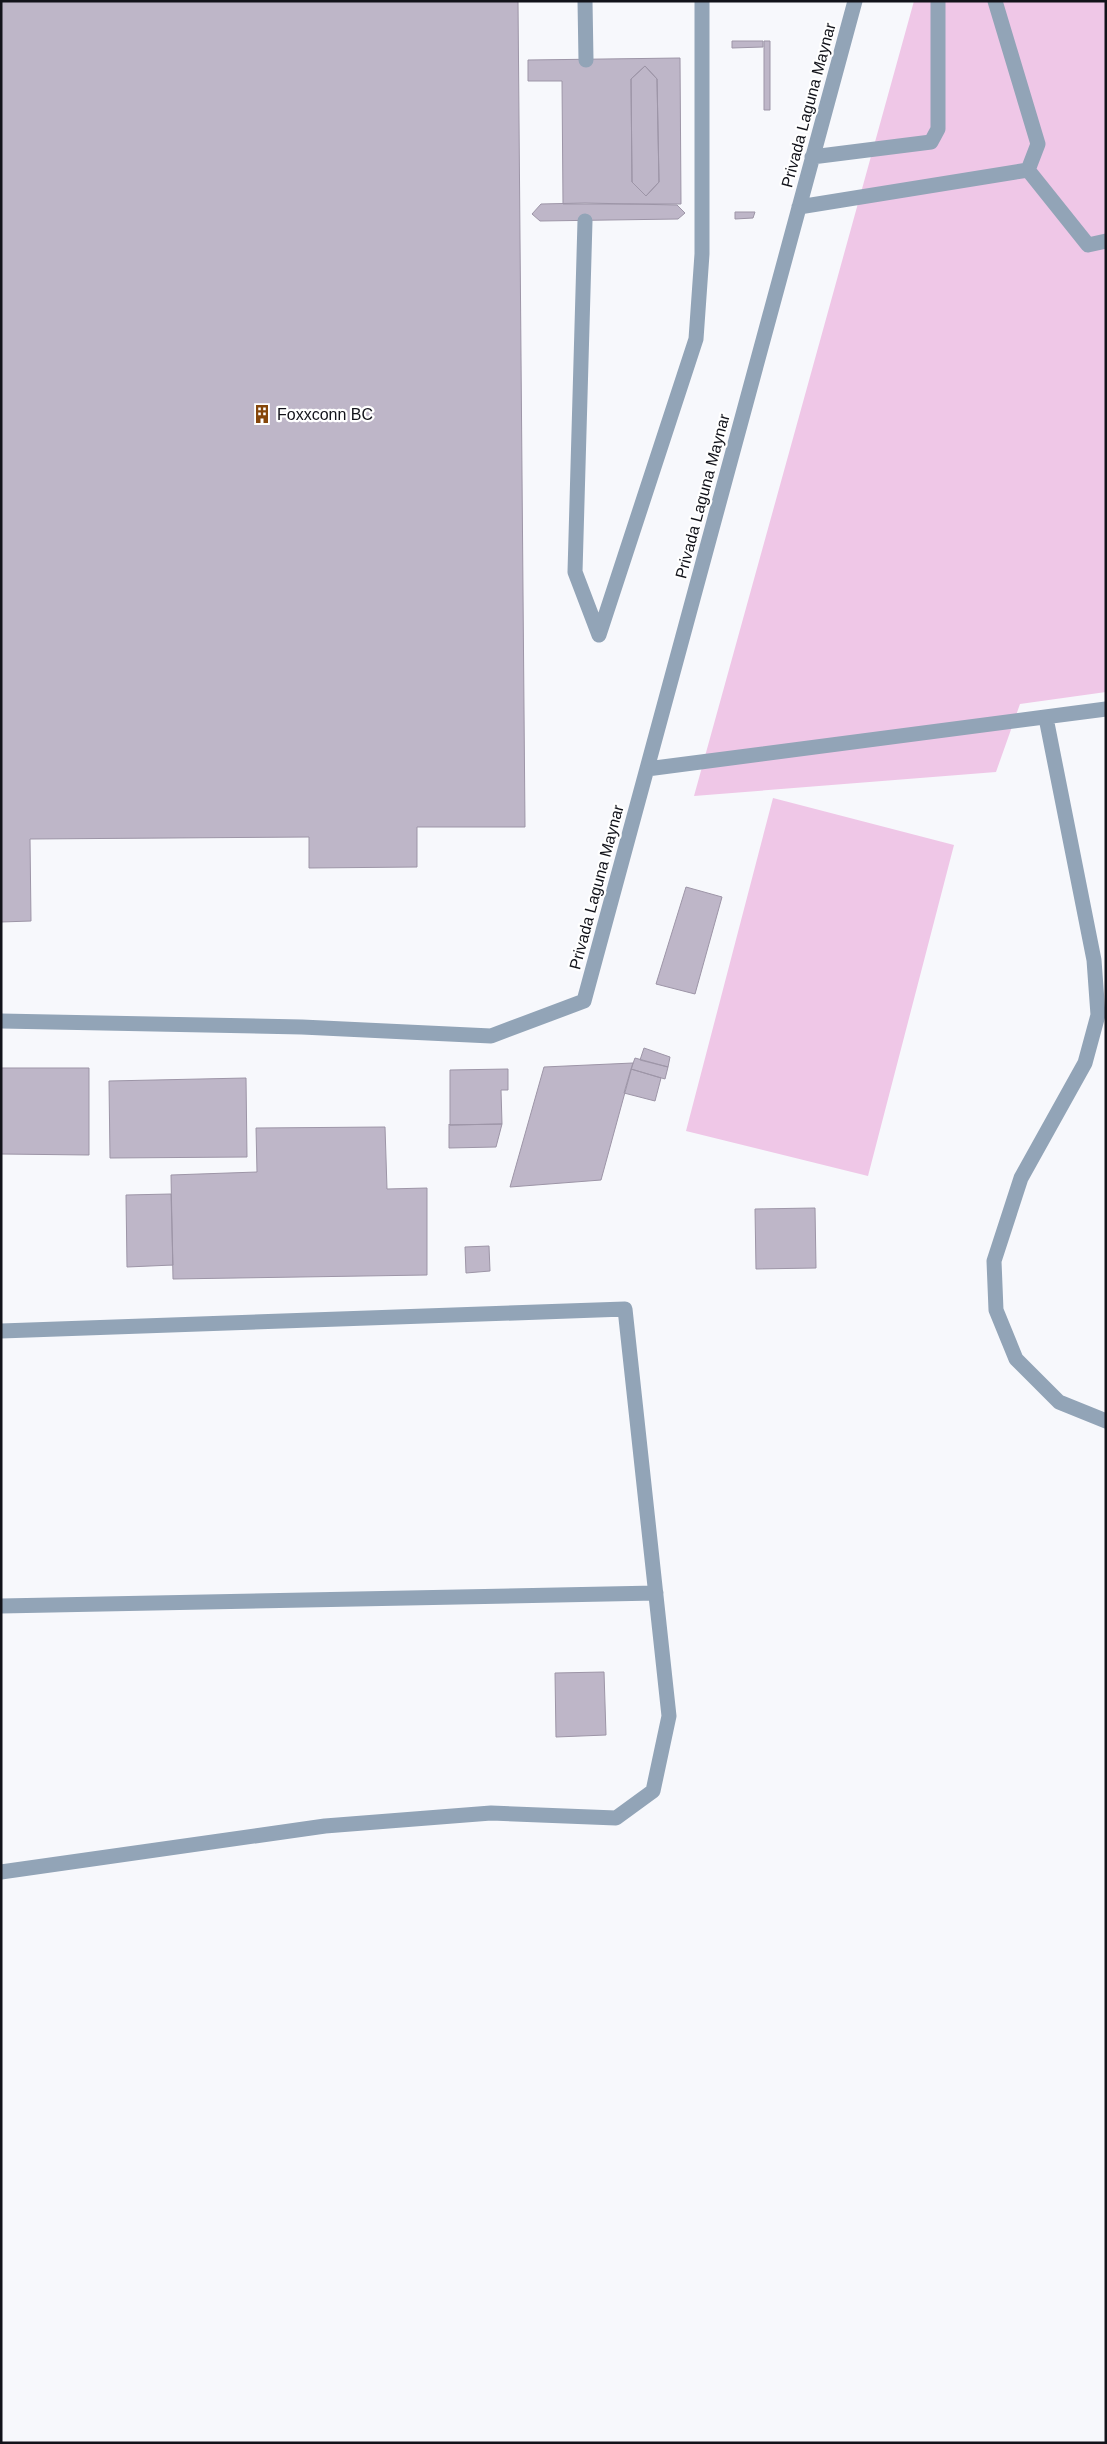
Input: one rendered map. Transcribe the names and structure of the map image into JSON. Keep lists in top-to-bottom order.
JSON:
{
  "streets": {
    "lane": ["Privada Laguna Maynar"]
  },
  "places": {
    "building": ["Foxxconn BC"]
  }
}
